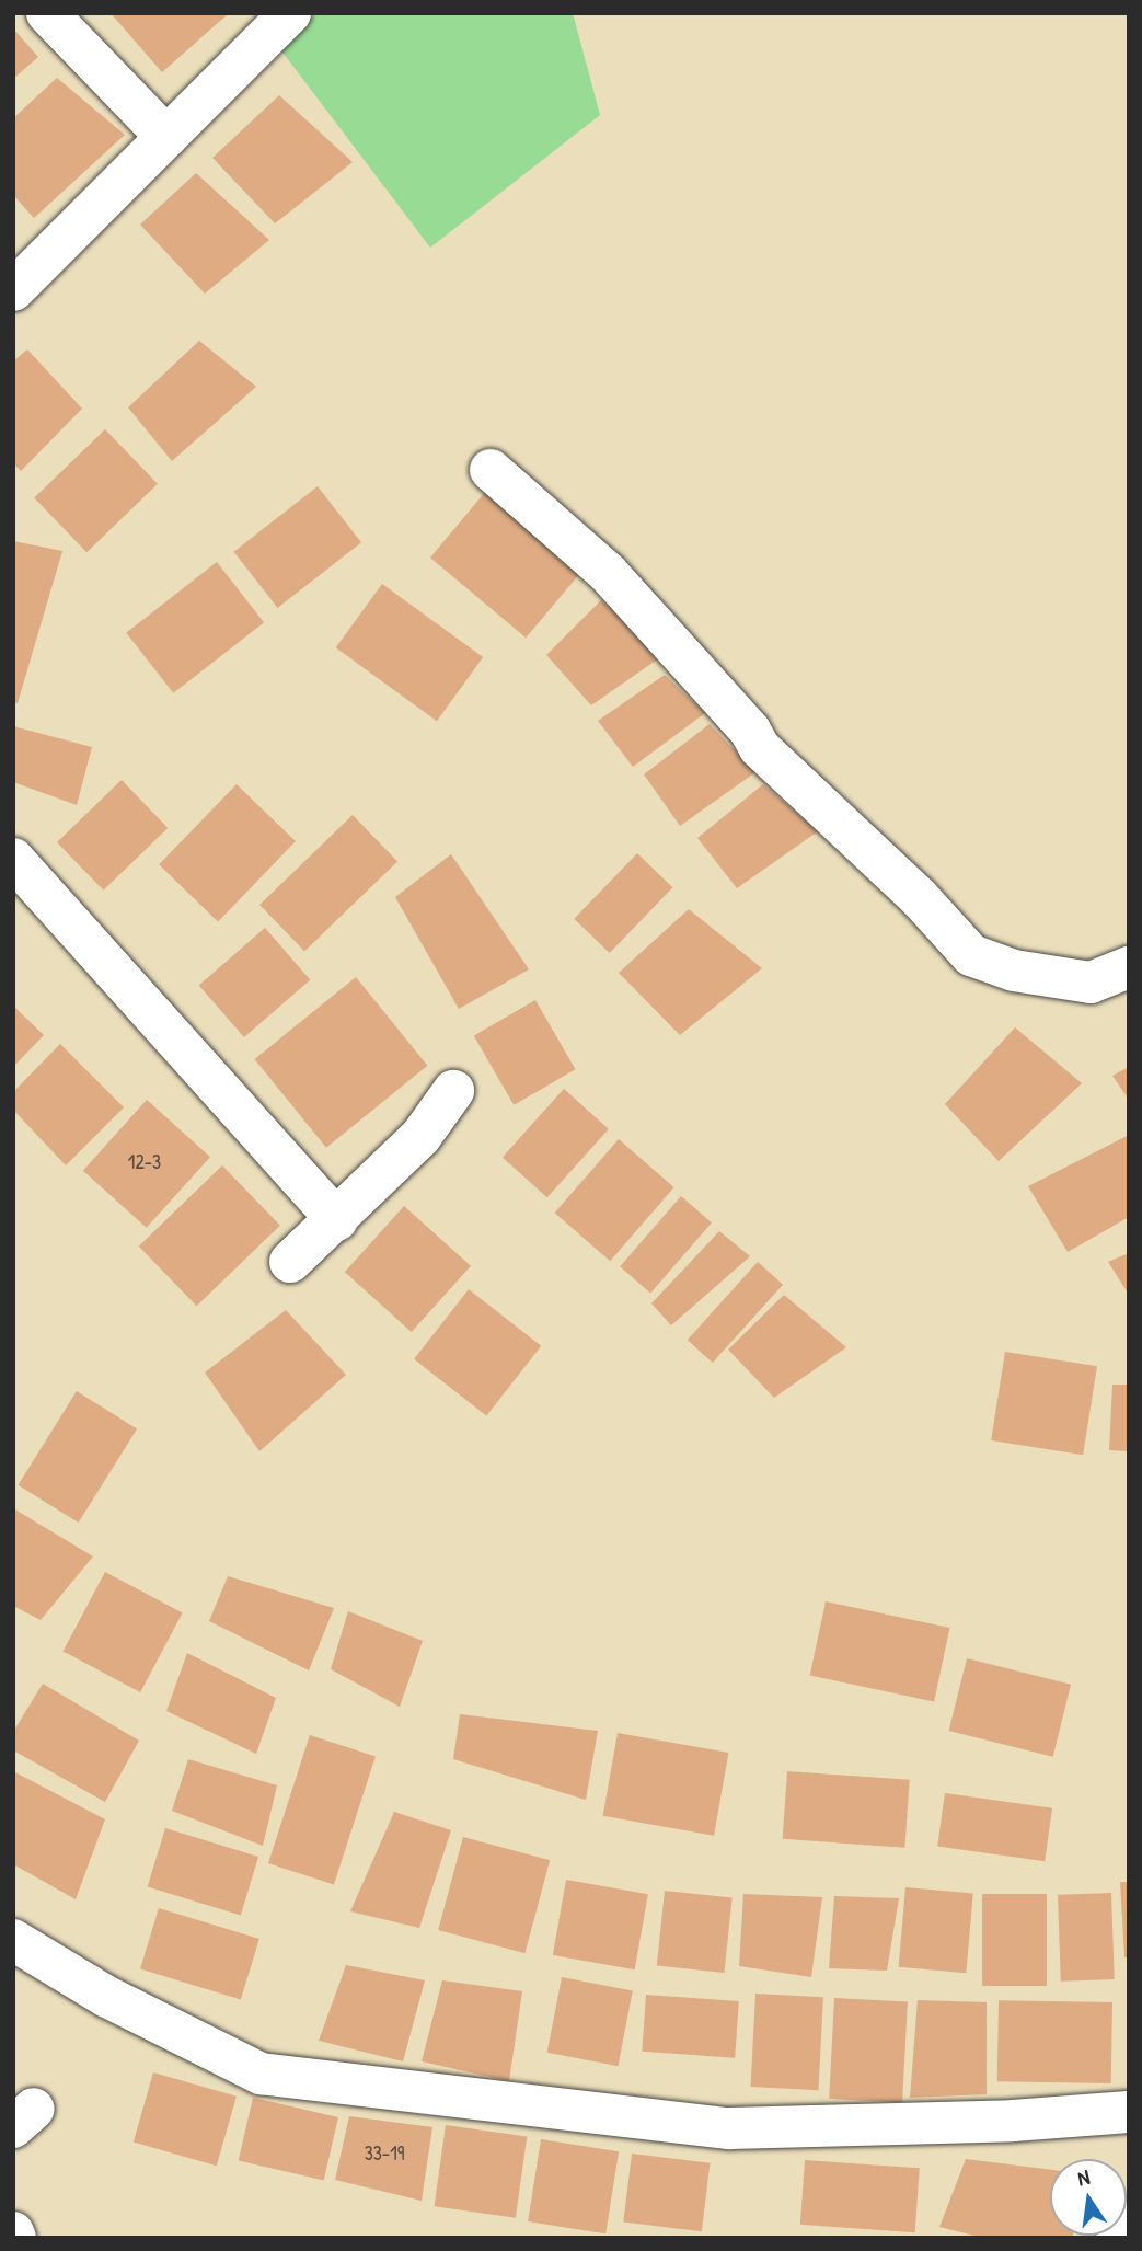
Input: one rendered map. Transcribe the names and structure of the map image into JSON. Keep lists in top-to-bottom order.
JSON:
{
  "house_numbers": ["12-3", "33-19"],
  "north": "top"
}
